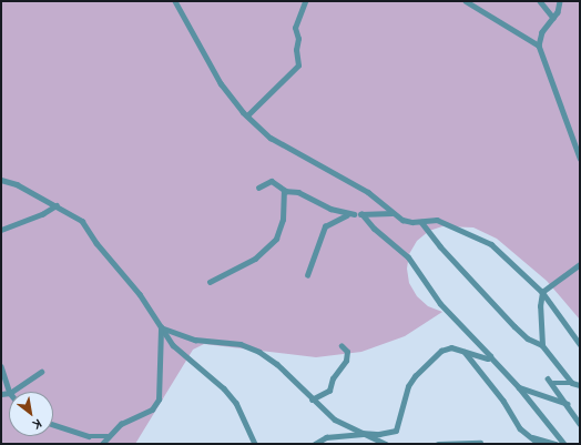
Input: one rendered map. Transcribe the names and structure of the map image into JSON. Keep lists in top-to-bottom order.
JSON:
{
  "north": "bottom right"
}
